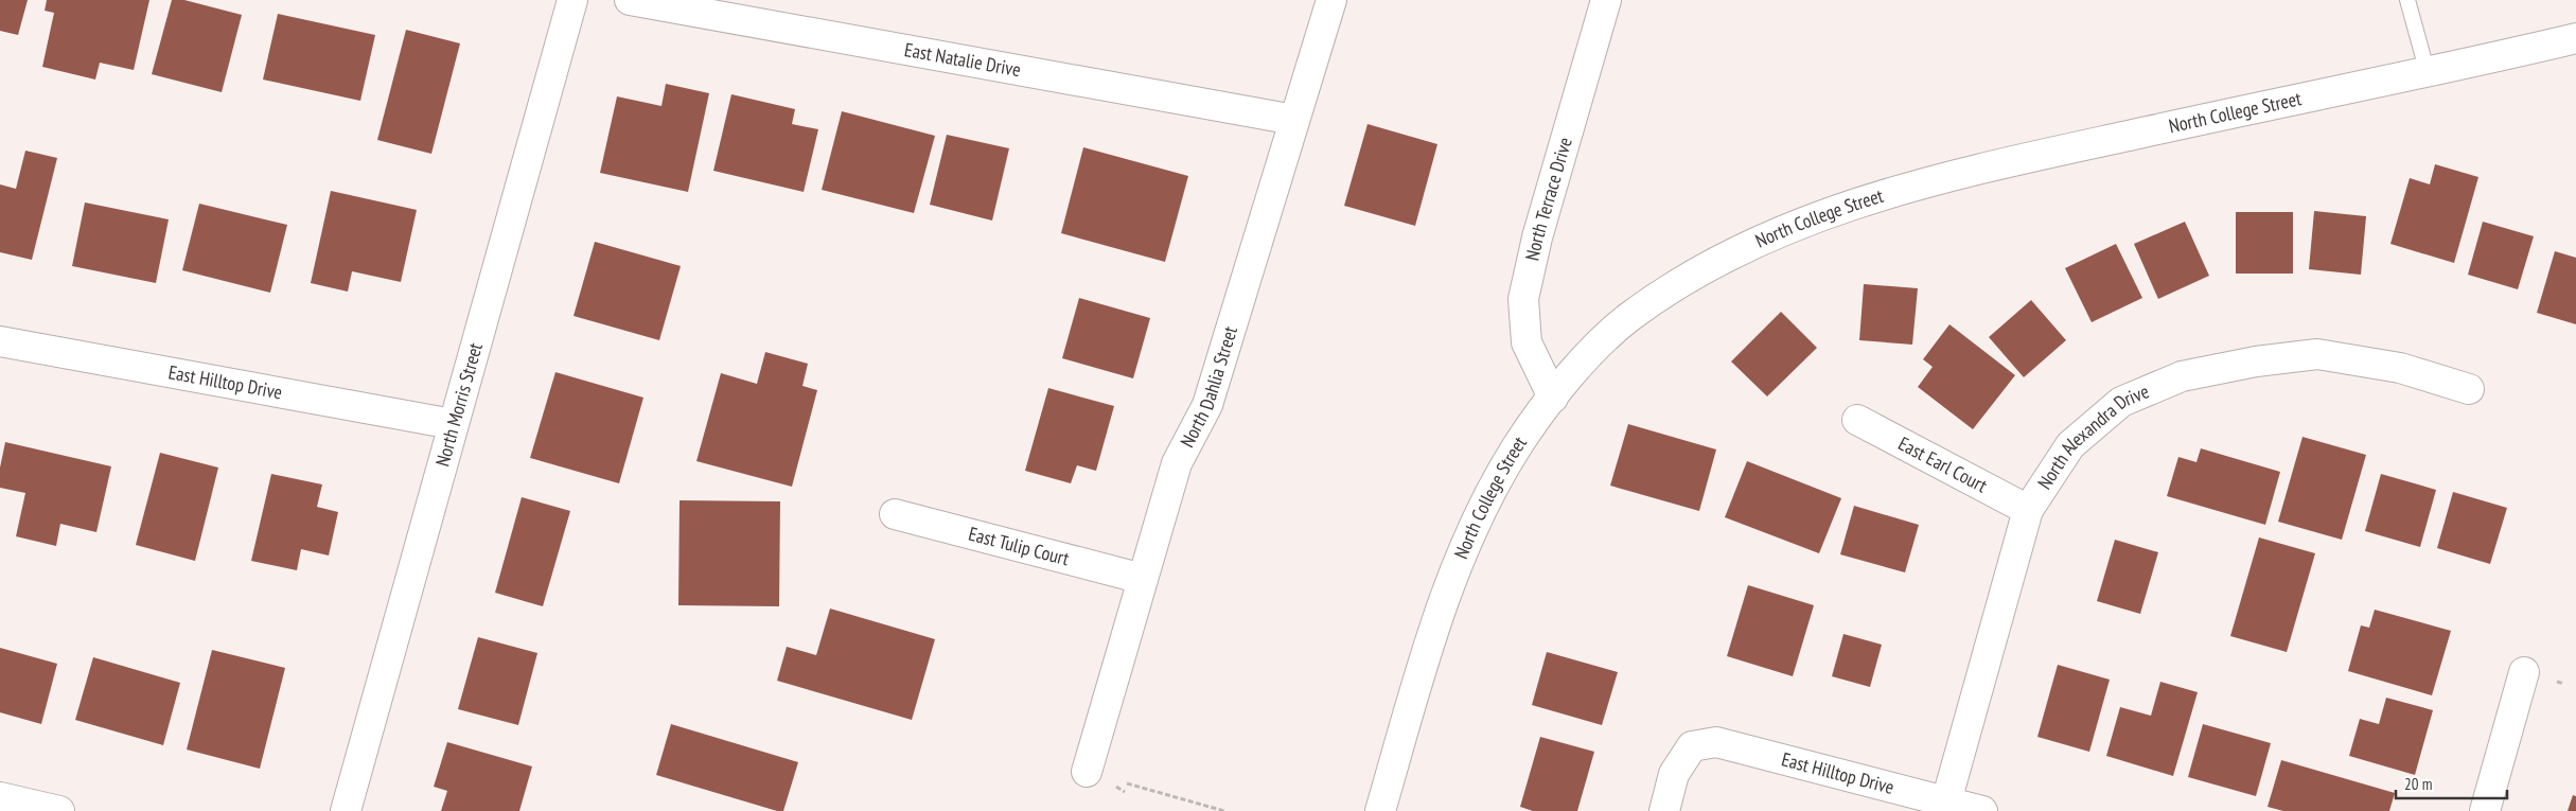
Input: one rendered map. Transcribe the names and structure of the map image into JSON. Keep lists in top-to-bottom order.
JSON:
{
  "streets": {
    "street": [
      "East Natalie Drive",
      "North College Street",
      "North Terrace Drive",
      "East Hilltop Drive",
      "North Dahlia Street",
      "North Morris Street",
      "North Alexandra Drive",
      "East Earl Court",
      "East Tulip Court"
    ]
  },
  "crossings": [
    ["East Natalie Drive", "North Dahlia Street"],
    ["North College Street", "North Terrace Drive"],
    ["East Hilltop Drive", "North Morris Street"],
    ["East Hilltop Drive", "North Alexandra Drive"],
    ["North Dahlia Street", "East Tulip Court"],
    ["North Alexandra Drive", "East Earl Court"]
  ],
  "scale_bar": "20 m"
}
